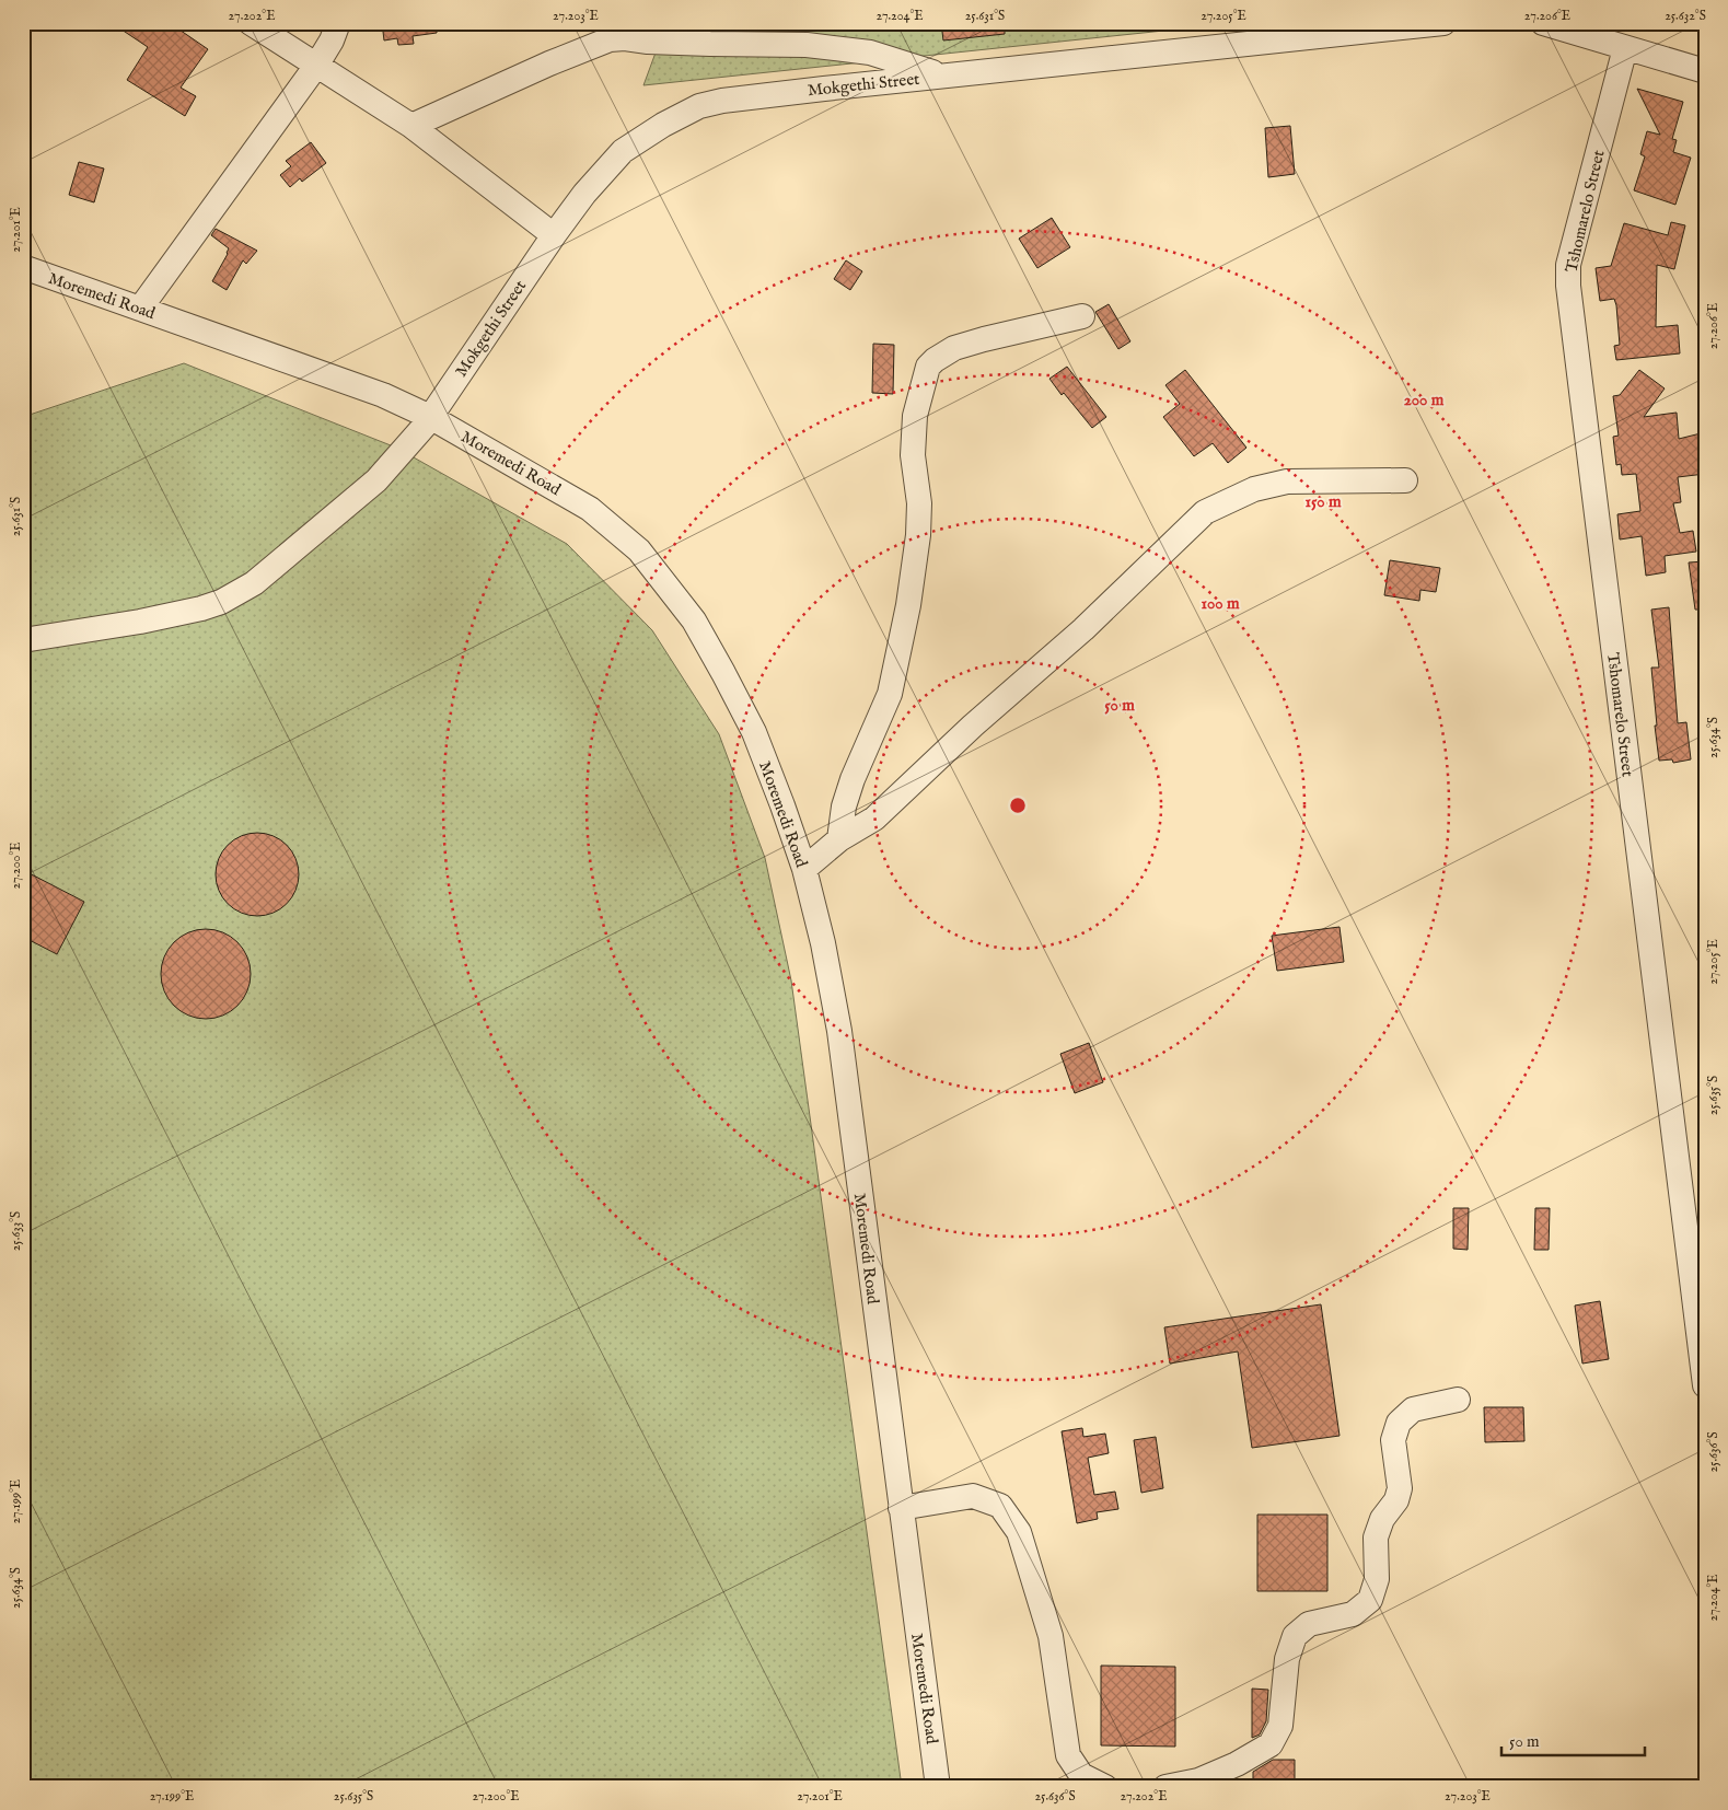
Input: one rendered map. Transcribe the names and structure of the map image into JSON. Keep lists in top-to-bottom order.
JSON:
{
  "streets": {
    "street": ["Mokgethi Street", "Tshomarelo Street", "Moremedi Road"]
  },
  "crossings": [
    ["Mokgethi Street", "Moremedi Road"]
  ],
  "scale_bar": "50 m",
  "coordinates": [
    "27.202°E",
    "27.203°E",
    "27.204°E",
    "25.631°S",
    "27.205°E",
    "27.206°E",
    "25.632°S",
    "27.201°E",
    "25.634°S",
    "27.200°E",
    "25.635°S",
    "25.633°S",
    "25.636°S",
    "27.199°E"
  ],
  "rings": [
    "200 m",
    "150 m",
    "100 m",
    "50 m"
  ]
}
